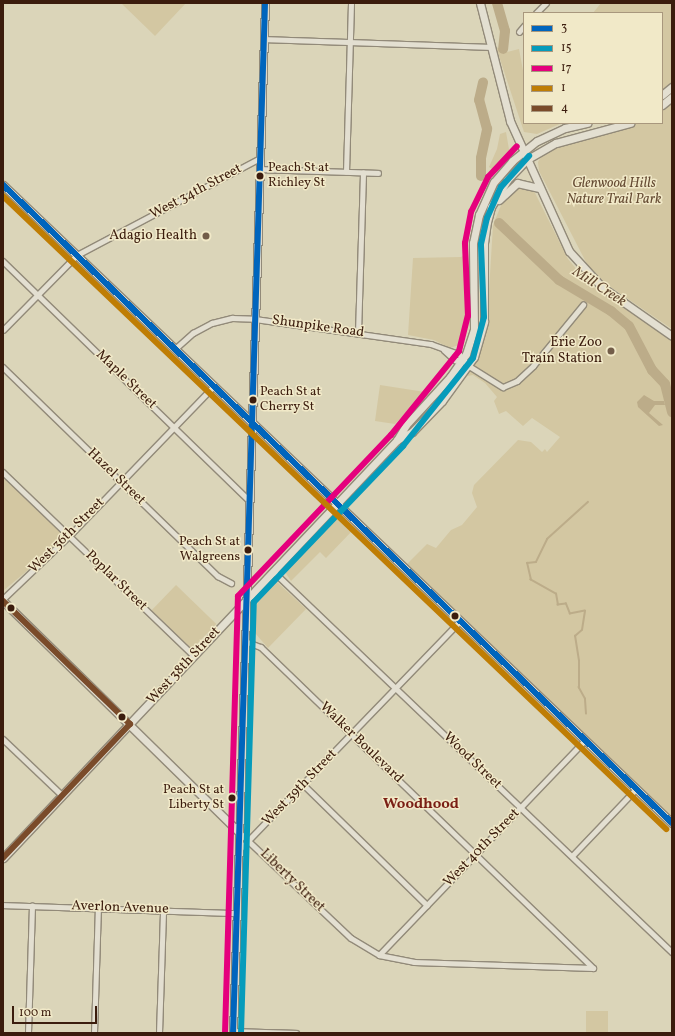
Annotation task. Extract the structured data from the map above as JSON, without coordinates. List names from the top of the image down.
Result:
{
  "streets": {
    "main road": ["West 38th Street", "Liberty Street"],
    "street": [
      "West 34th Street",
      "Shunpike Road",
      "Maple Street",
      "Hazel Street",
      "West 36th Street",
      "Poplar Street",
      "Walker Boulevard",
      "Wood Street",
      "West 39th Street",
      "West 40th Street",
      "Averlon Avenue"
    ]
  },
  "crossings": [
    ["West 34th Street", "Maple Street"],
    ["Shunpike Road", "West 38th Street"],
    ["Maple Street", "West 36th Street"],
    ["Hazel Street", "West 36th Street"],
    ["West 36th Street", "Poplar Street"],
    ["West 36th Street", "Liberty Street"],
    ["Poplar Street", "West 38th Street"],
    ["West 38th Street", "Wood Street"],
    ["West 38th Street", "Liberty Street"],
    ["Walker Boulevard", "West 39th Street"],
    ["Walker Boulevard", "West 40th Street"],
    ["Walker Boulevard", "Liberty Street"],
    ["Wood Street", "West 39th Street"],
    ["Wood Street", "West 40th Street"],
    ["West 39th Street", "Liberty Street"],
    ["West 40th Street", "Liberty Street"]
  ],
  "districts": ["Woodhood"],
  "water": ["Mill Creek"],
  "parks": ["Glenwood Hills Nature Trail Park"],
  "places": [
    "Peach St at Richley St",
    "Adagio Health",
    "Erie Zoo Train Station",
    "Peach St at Cherry St",
    "Peach St at Walgreens",
    "Peach St at Liberty St"
  ],
  "lines": [
    "transit line 3",
    "transit line 17",
    "transit line 15",
    "transit line 1",
    "transit line 4"
  ],
  "legend": [
    "3",
    "15",
    "17",
    "1",
    "4"
  ],
  "scale_bar": "100 m"
}
